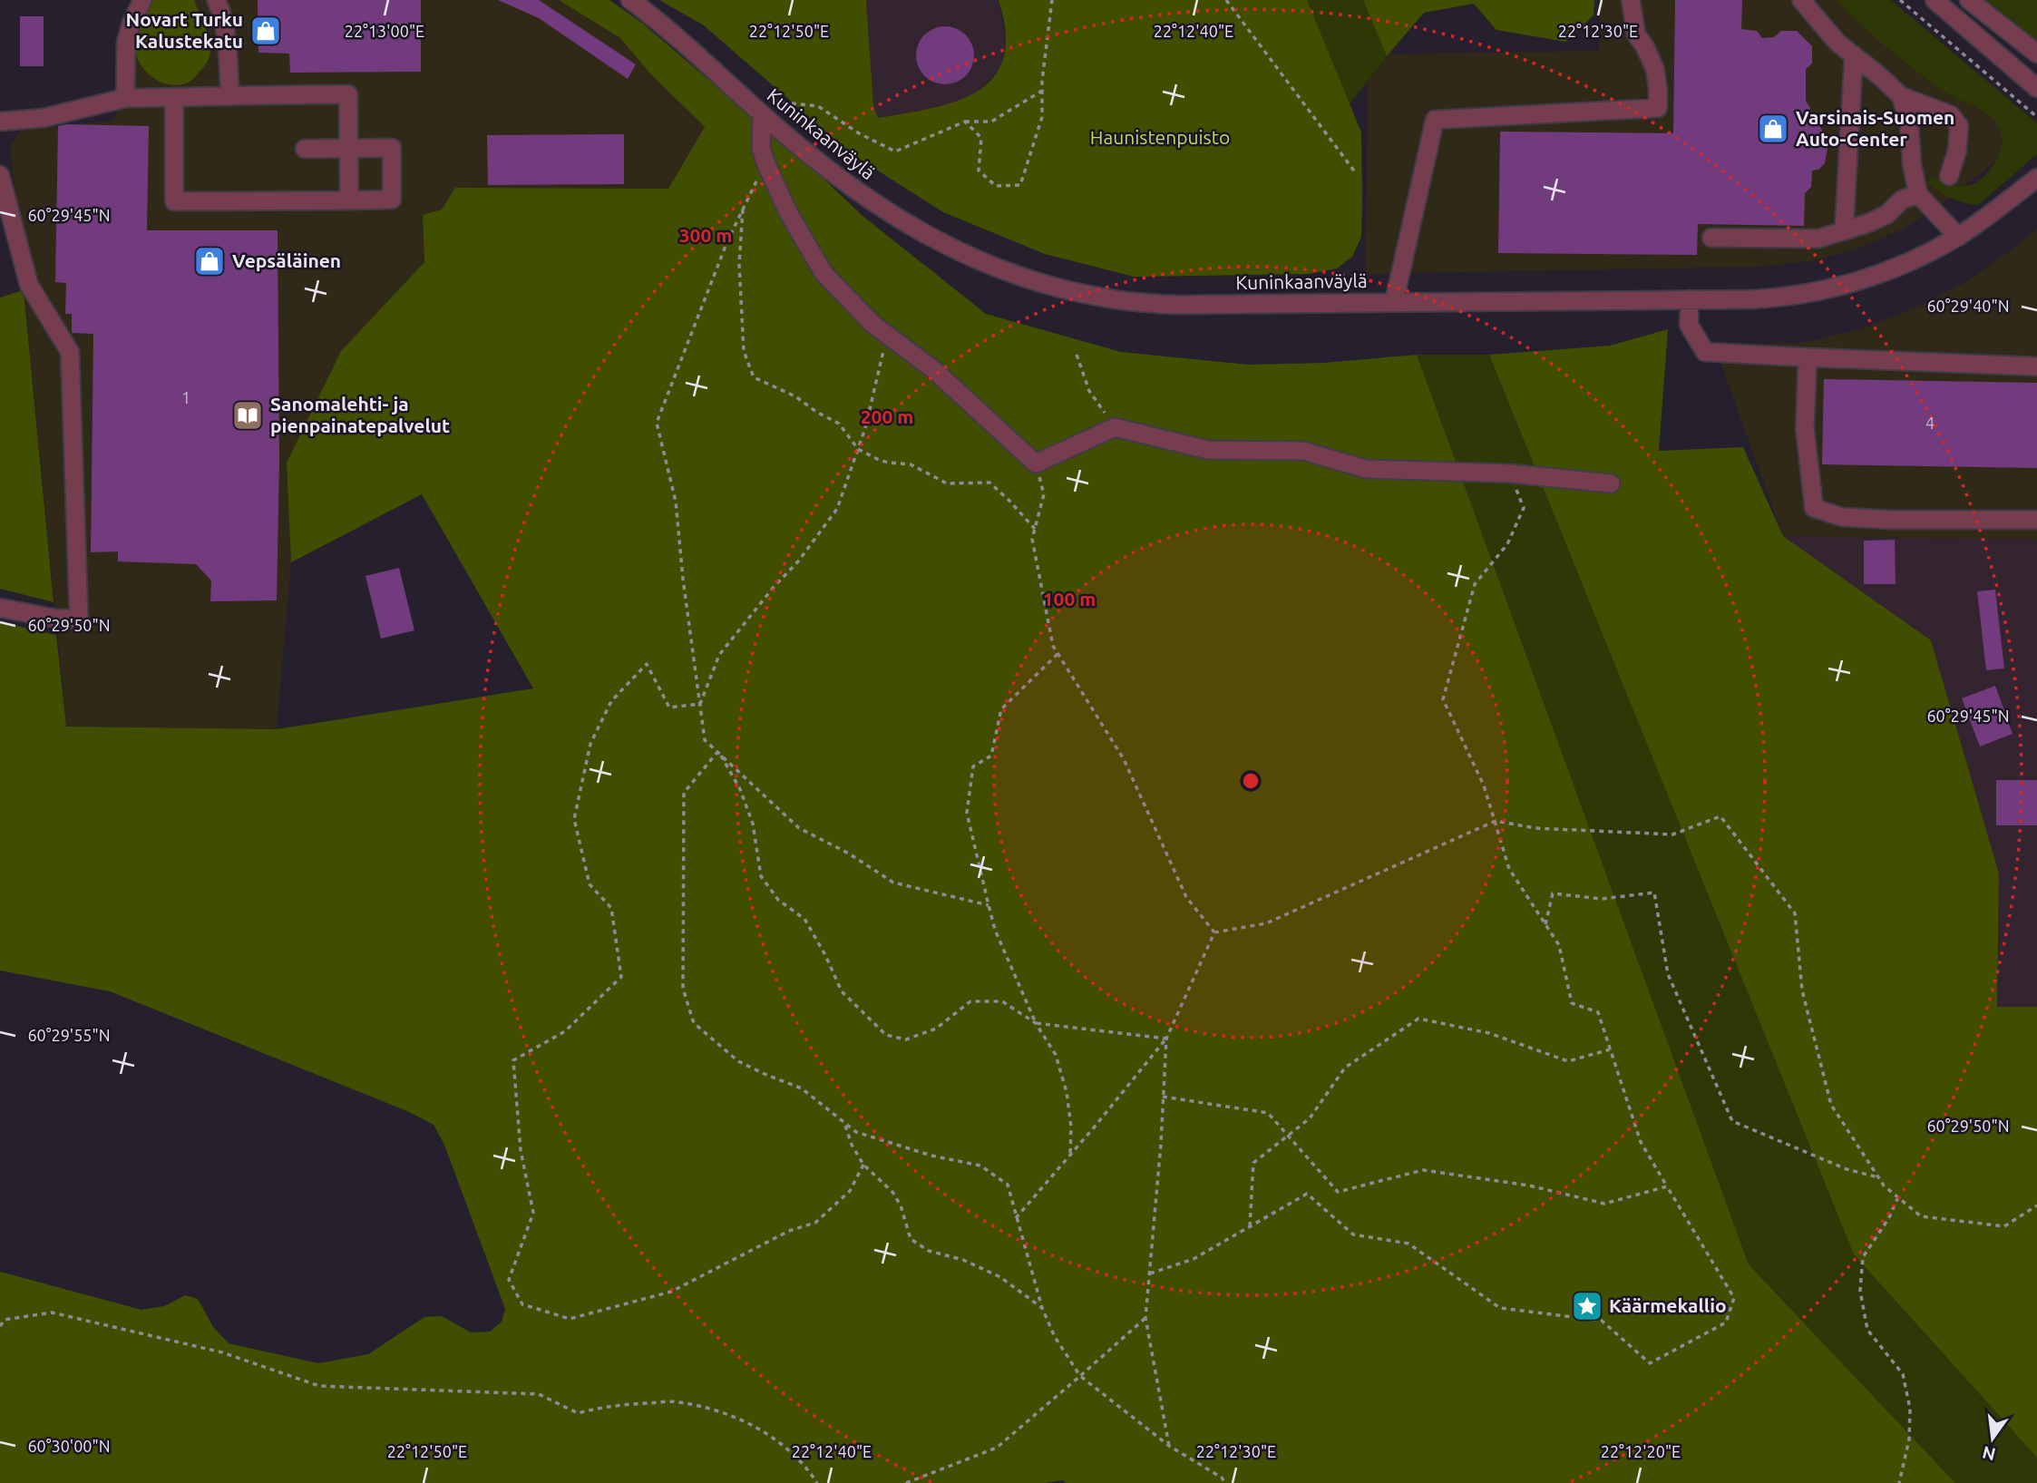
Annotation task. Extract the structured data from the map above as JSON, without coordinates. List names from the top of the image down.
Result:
{
  "streets": {
    "street": ["Kuninkaanväylä"]
  },
  "parks": ["Haunistenpuisto"],
  "places": {
    "shop": ["Novart Turku Kalustekatu", "Varsinais-Suomen Auto-Center", "Vepsäläinen"],
    "library": ["Sanomalehti- ja pienpainatepalvelut"],
    "place": ["Käärmekallio"]
  },
  "house_numbers": ["1", "4"],
  "north": "bottom",
  "coordinates": [
    "22°13'00\"E",
    "22°12'50\"E",
    "22°12'40\"E",
    "22°12'30\"E",
    "60°29'45\"N",
    "60°29'40\"N",
    "60°29'50\"N",
    "60°29'55\"N",
    "60°30'00\"N",
    "22°12'20\"E"
  ],
  "rings": ["300 m", "200 m", "100 m"]
}
